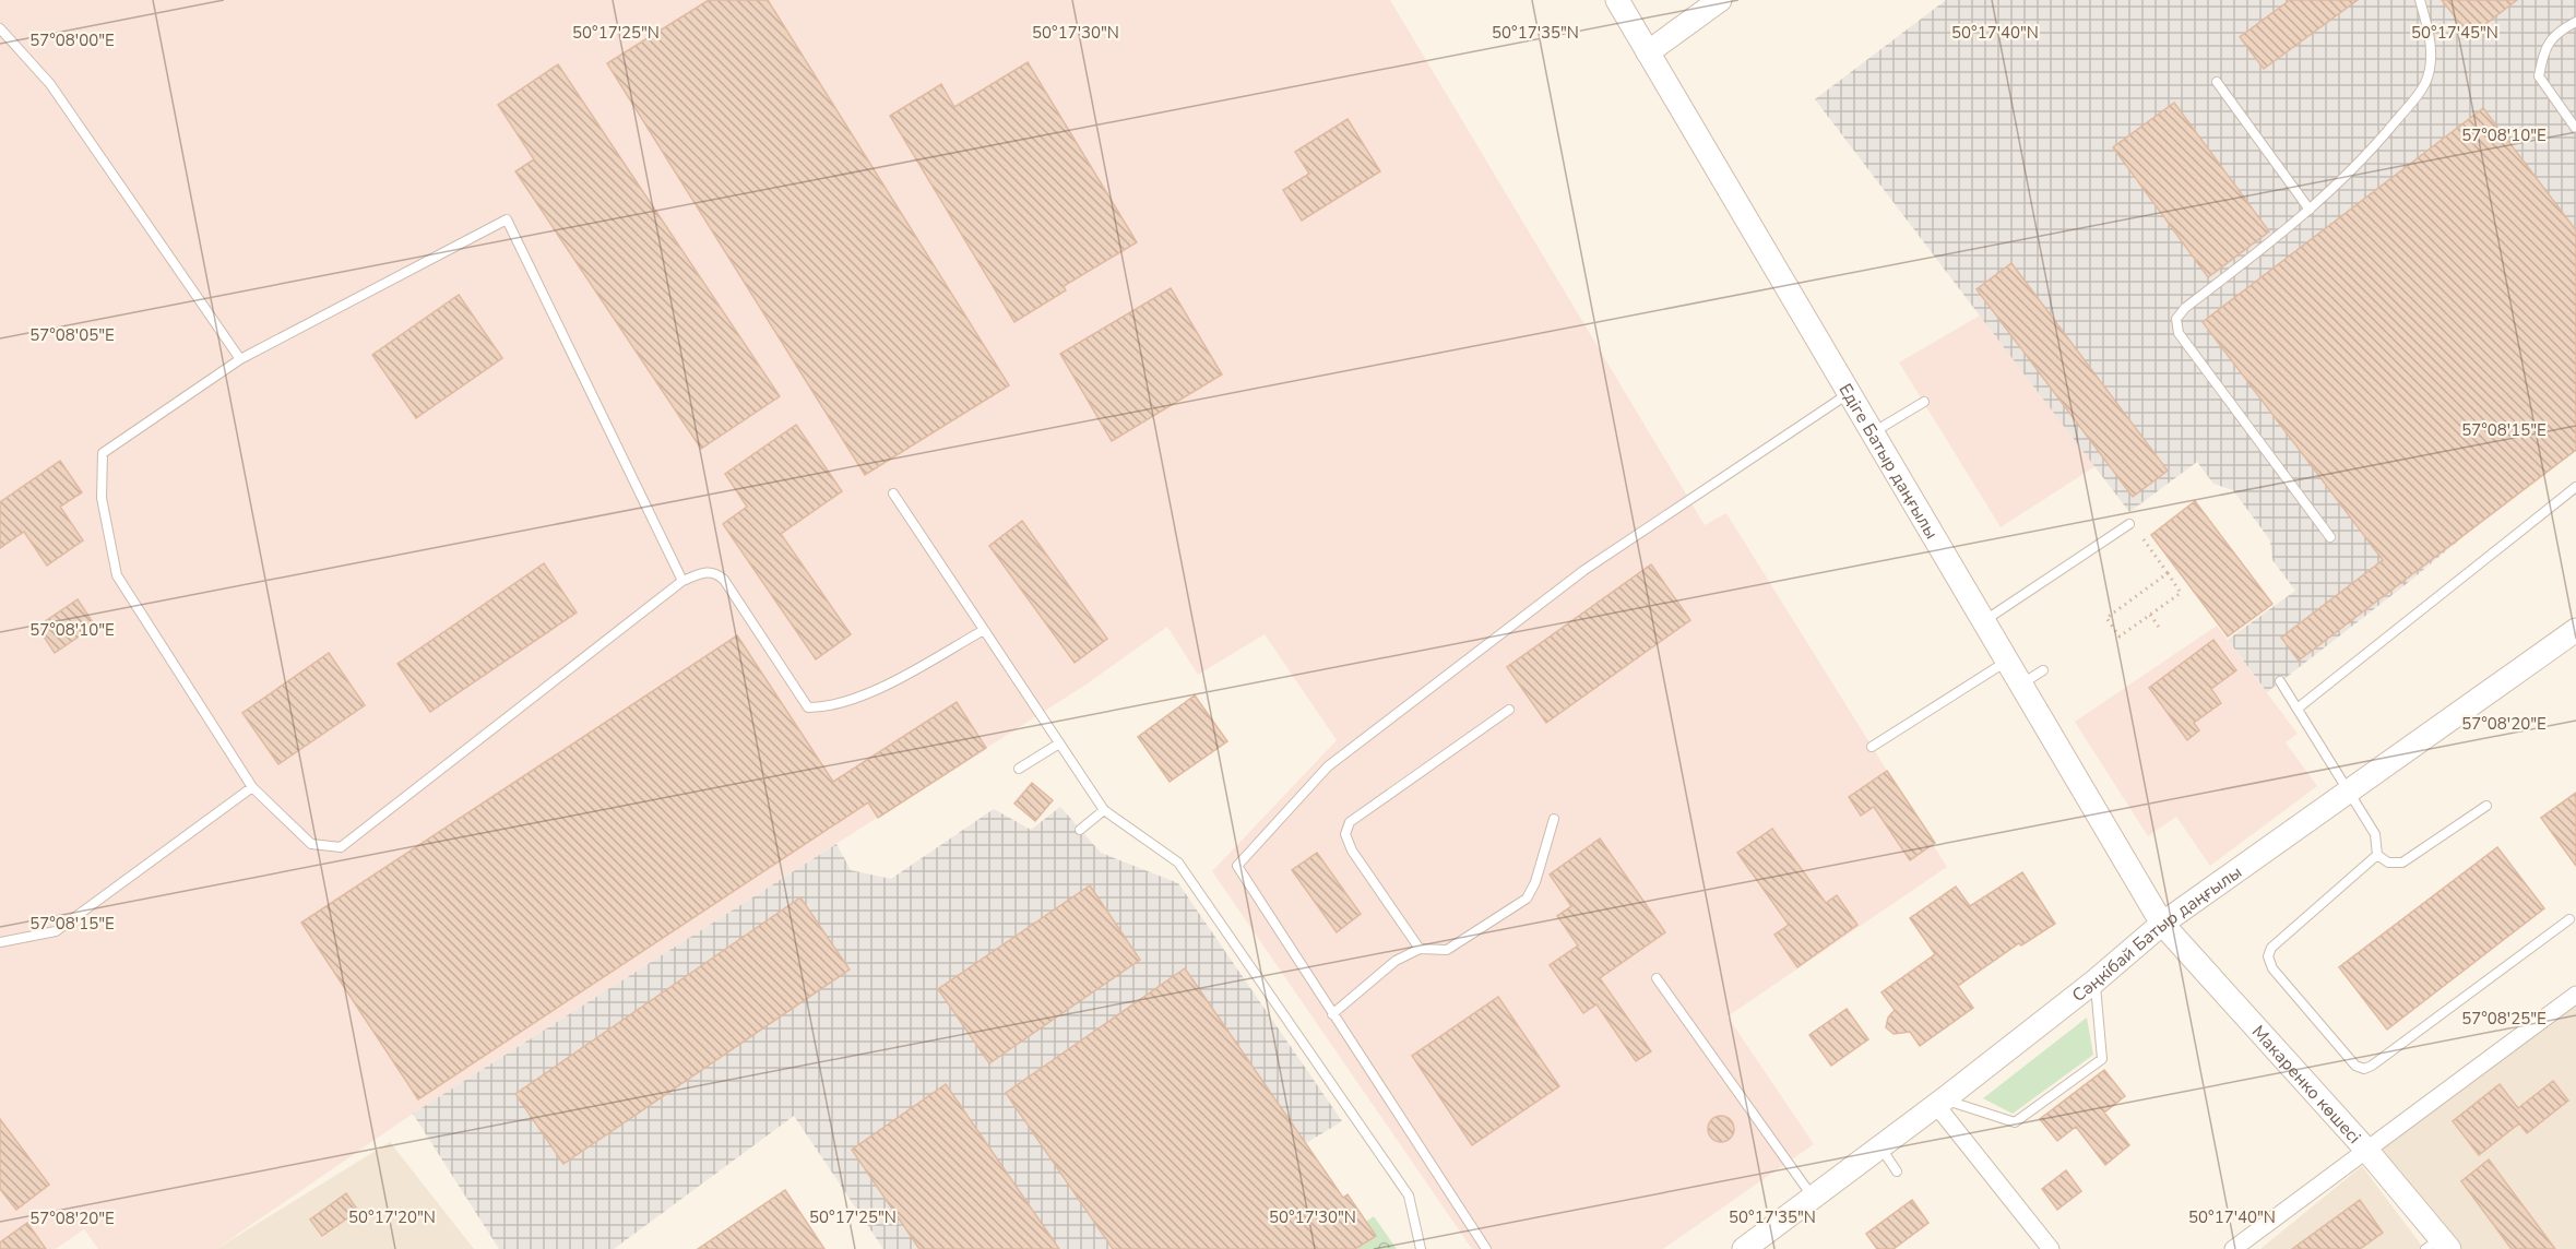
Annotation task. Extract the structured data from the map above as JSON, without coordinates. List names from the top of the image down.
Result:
{
  "streets": {
    "main road": ["Едіге Батыр даңғылы", "Сәңкібай Батыр даңғылы", "Макаренко көшесі"]
  },
  "crossings": [
    ["Едіге Батыр даңғылы", "Сәңкібай Батыр даңғылы"],
    ["Едіге Батыр даңғылы", "Макаренко көшесі"],
    ["Сәңкібай Батыр даңғылы", "Макаренко көшесі"]
  ],
  "coordinates": [
    "50°17'25\"N",
    "50°17'30\"N",
    "50°17'35\"N",
    "50°17'40\"N",
    "50°17'45\"N",
    "57°08'00\"E",
    "57°08'10\"E",
    "57°08'05\"E",
    "57°08'15\"E",
    "57°08'20\"E",
    "57°08'25\"E",
    "50°17'20\"N"
  ]
}
